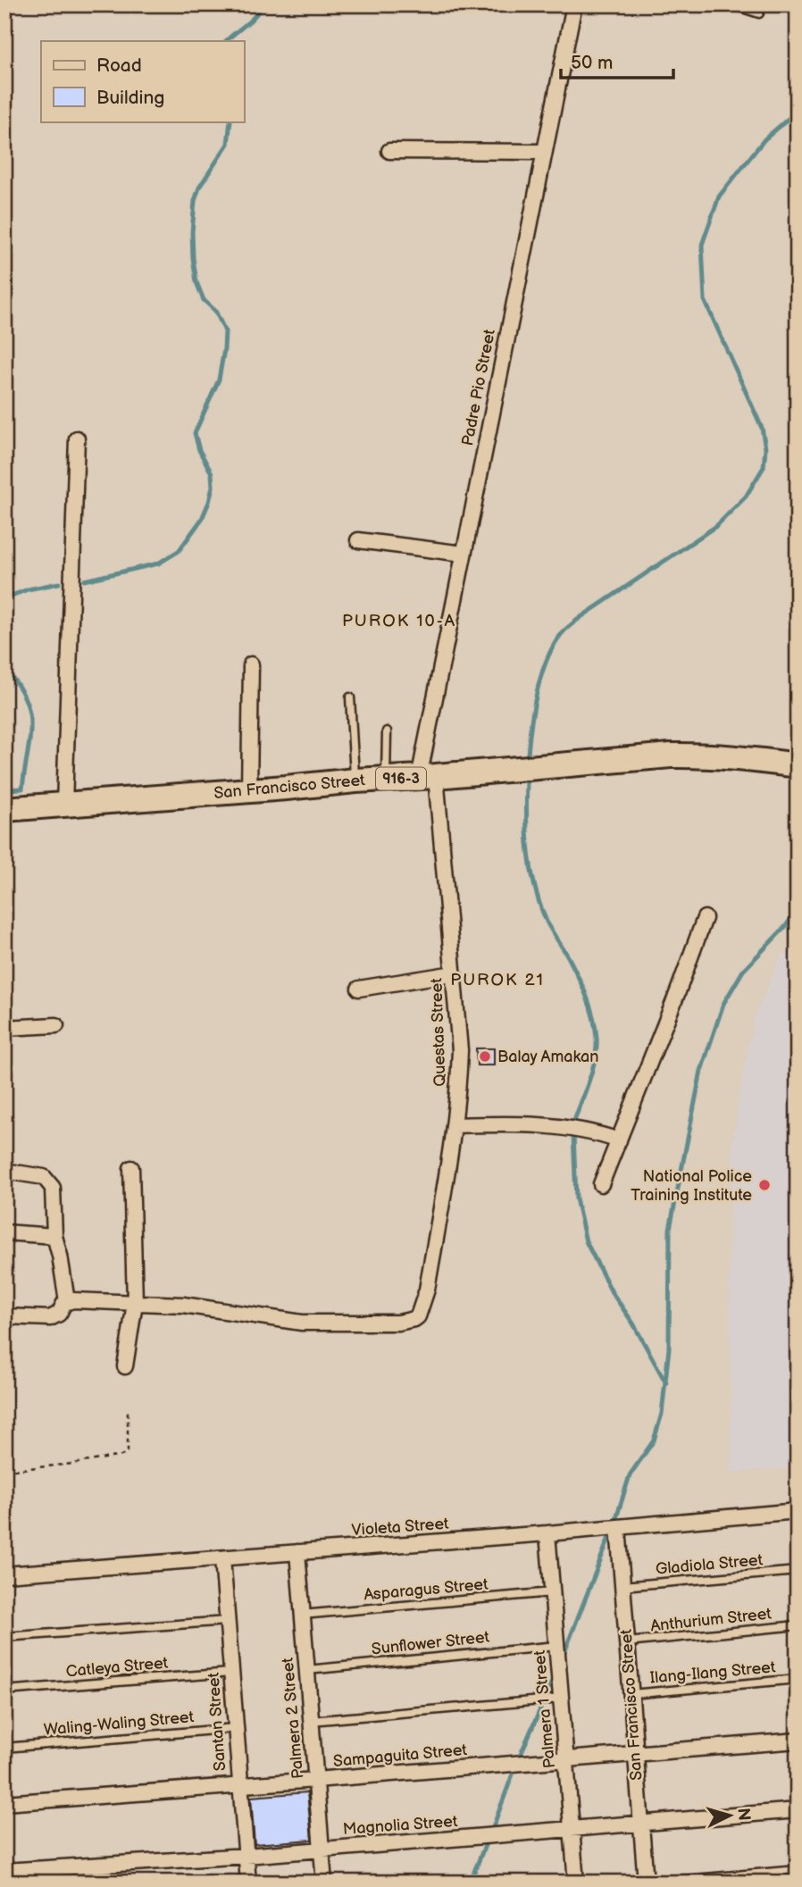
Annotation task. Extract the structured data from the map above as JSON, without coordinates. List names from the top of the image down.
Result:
{
  "streets": {
    "main road": ["916-3", "San Francisco Street"],
    "street": [
      "Padre Pio Street",
      "Questas Street",
      "Violeta Street",
      "Palmera 1 Street",
      "Palmera 2 Street",
      "Santan Street",
      "Sampaguita Street",
      "Magnolia Street"
    ],
    "lane": [
      "Gladiola Street",
      "Asparagus Street",
      "Anthurium Street",
      "Sunflower Street",
      "Catleya Street",
      "Ilang-Ilang Street",
      "Waling-Waling Street"
    ]
  },
  "crossings": [
    ["Padre Pio Street", "San Francisco Street"],
    ["Padre Pio Street", "Questas Street"],
    ["San Francisco Street", "Questas Street"],
    ["San Francisco Street", "Violeta Street"],
    ["San Francisco Street", "Gladiola Street"],
    ["San Francisco Street", "Anthurium Street"],
    ["San Francisco Street", "Ilang-Ilang Street"],
    ["San Francisco Street", "Sampaguita Street"],
    ["San Francisco Street", "Magnolia Street"],
    ["Violeta Street", "Palmera 1 Street"],
    ["Violeta Street", "Palmera 2 Street"],
    ["Violeta Street", "Santan Street"],
    ["Asparagus Street", "Palmera 1 Street"],
    ["Asparagus Street", "Palmera 2 Street"],
    ["Sunflower Street", "Palmera 1 Street"],
    ["Sunflower Street", "Palmera 2 Street"],
    ["Catleya Street", "Santan Street"],
    ["Palmera 1 Street", "Sampaguita Street"],
    ["Palmera 1 Street", "Magnolia Street"],
    ["Palmera 2 Street", "Sampaguita Street"],
    ["Palmera 2 Street", "Magnolia Street"],
    ["Santan Street", "Waling-Waling Street"],
    ["Santan Street", "Sampaguita Street"],
    ["Santan Street", "Magnolia Street"]
  ],
  "districts": ["PUROK 10-A", "PUROK 21"],
  "places": ["Balay Amakan", "National Police Training Institute"],
  "legend": ["Road", "Building"],
  "scale_bar": "50 m",
  "north": "right"
}
